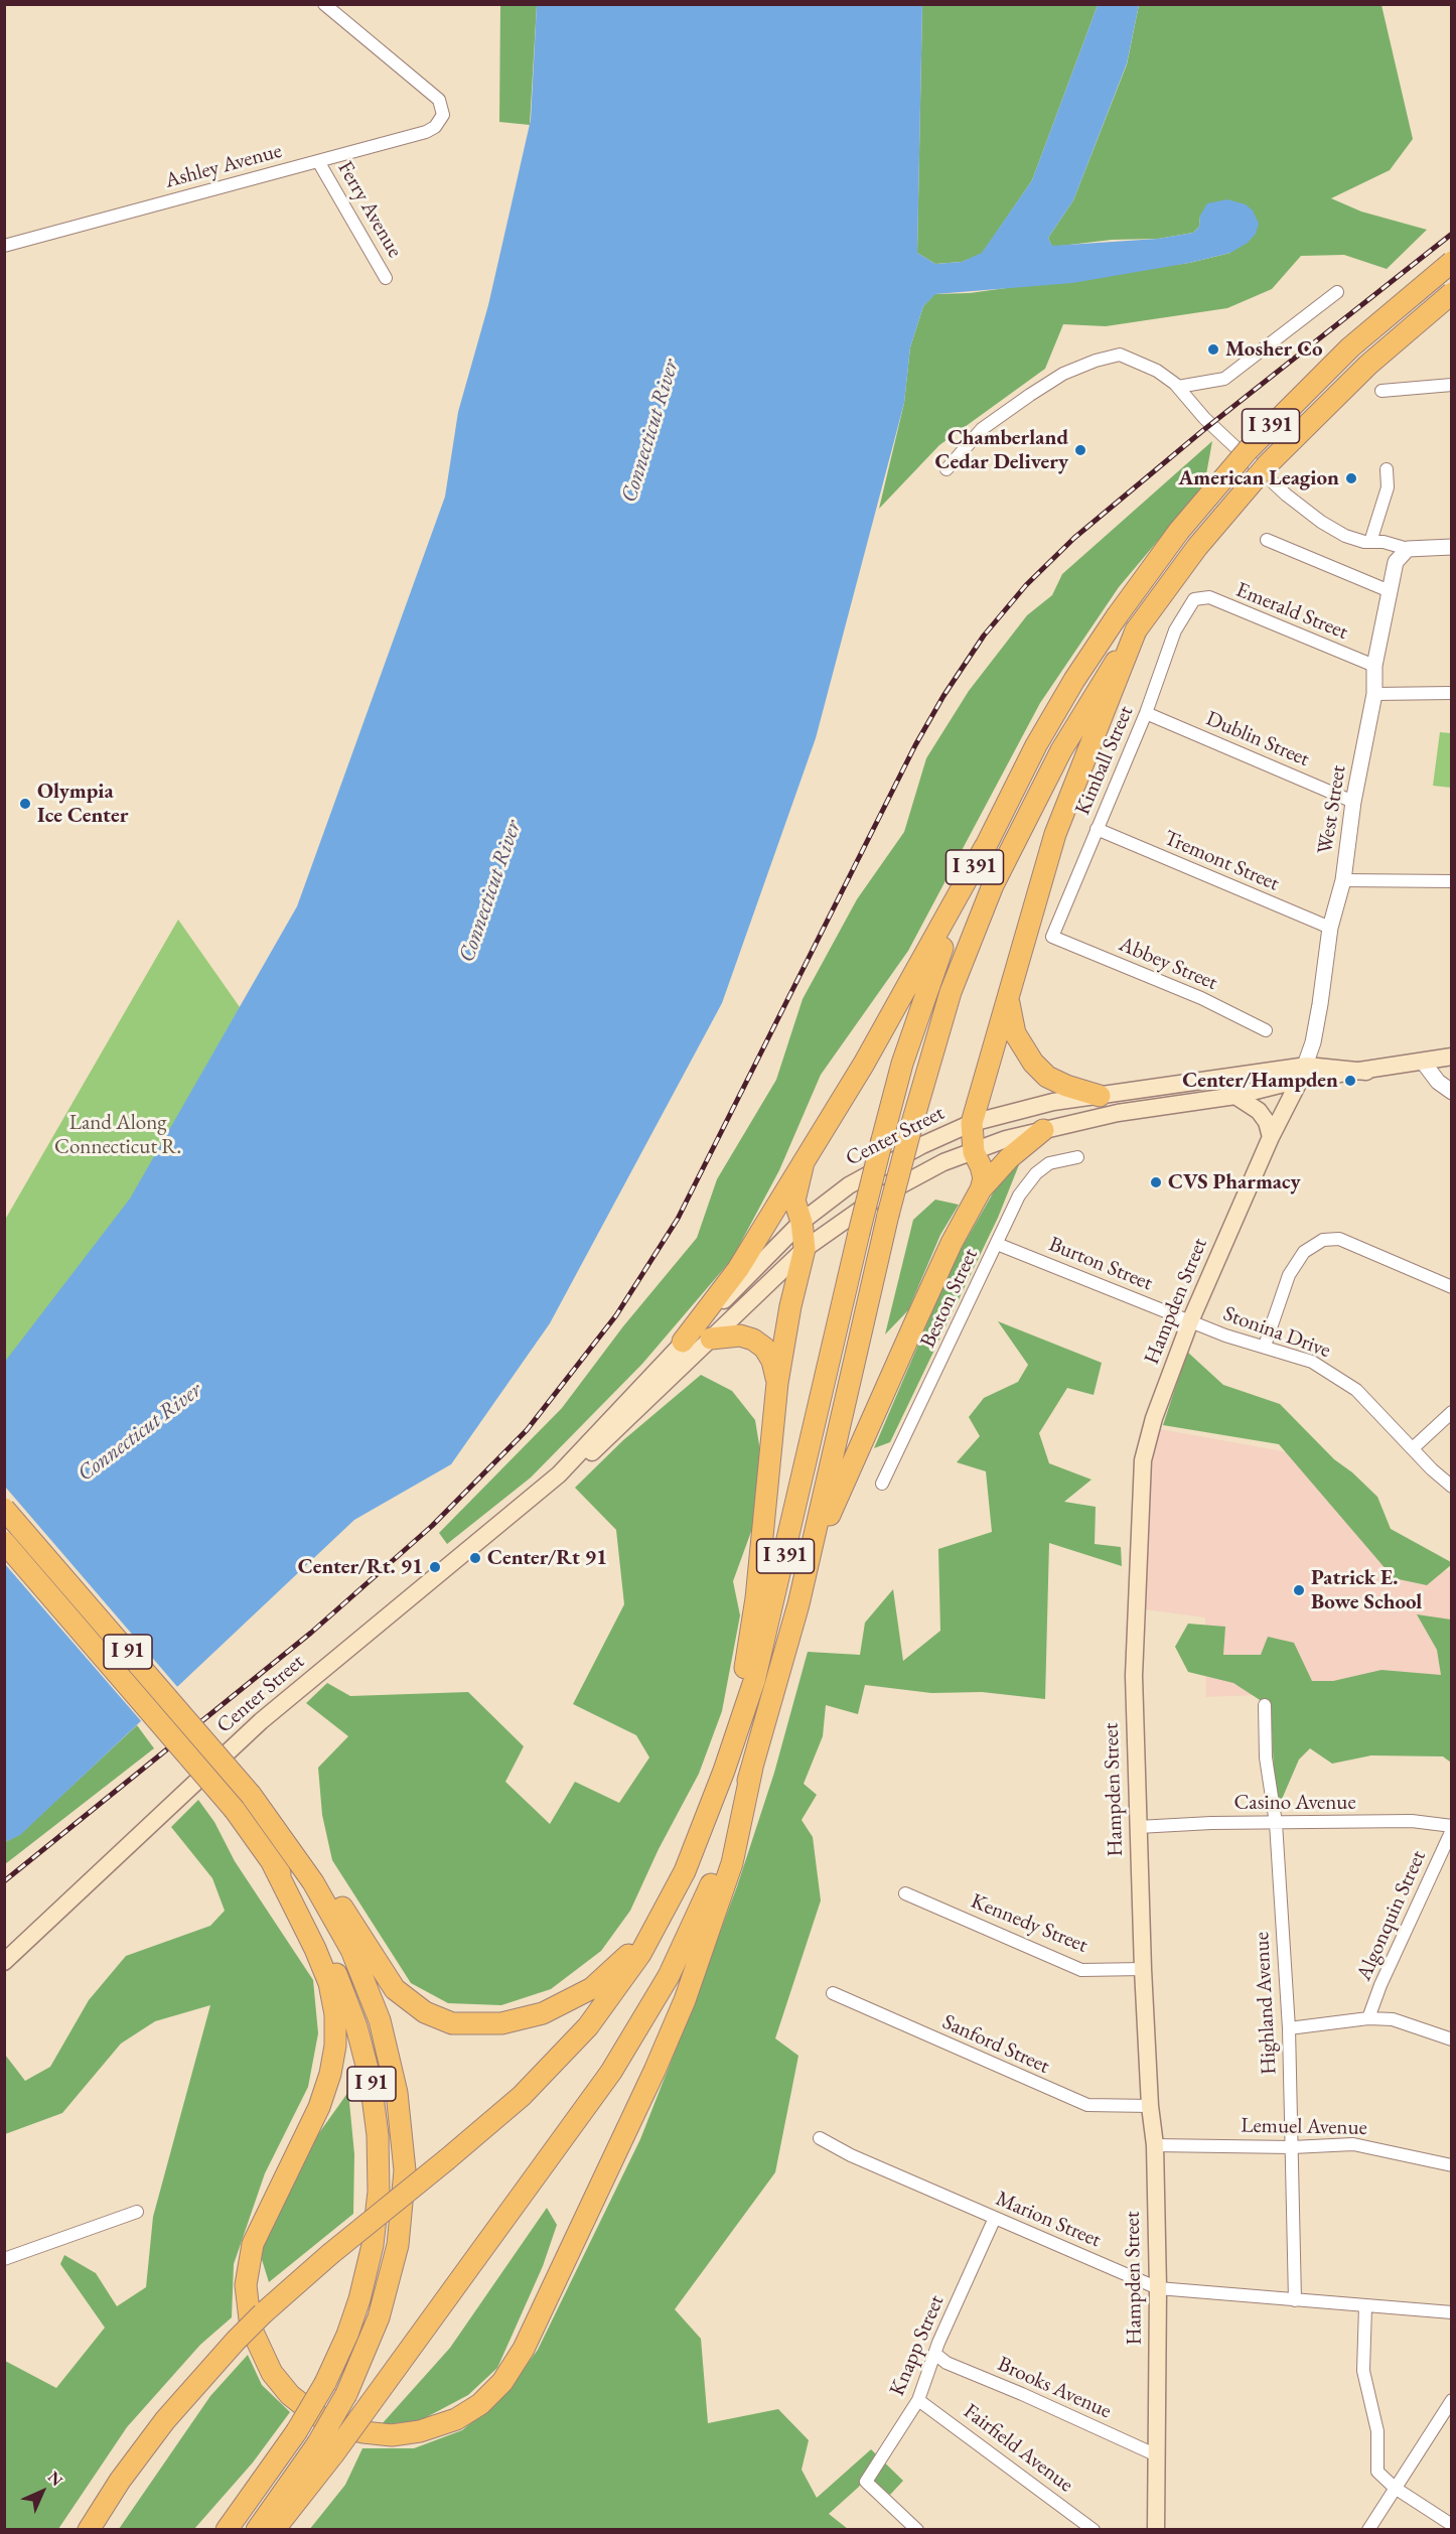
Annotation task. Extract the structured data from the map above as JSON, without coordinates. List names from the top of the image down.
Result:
{
  "streets": {
    "highway": ["I 391", "I 91"],
    "main road": ["Center Street", "Hampden Street"],
    "street": [
      "Ashley Avenue",
      "Ferry Avenue",
      "Emerald Street",
      "Dublin Street",
      "Kimball Street",
      "West Street",
      "Tremont Street",
      "Abbey Street",
      "Burton Street",
      "Beston Street",
      "Stonina Drive",
      "Casino Avenue",
      "Algonquin Street",
      "Kennedy Street",
      "Highland Avenue",
      "Sanford Street",
      "Lemuel Avenue",
      "Marion Street",
      "Knapp Street",
      "Brooks Avenue",
      "Fairfield Avenue"
    ]
  },
  "crossings": [
    ["Ashley Avenue", "Ferry Avenue"],
    ["Emerald Street", "Kimball Street"],
    ["Emerald Street", "West Street"],
    ["Dublin Street", "Kimball Street"],
    ["Dublin Street", "West Street"],
    ["Kimball Street", "Tremont Street"],
    ["Kimball Street", "Abbey Street"],
    ["West Street", "Tremont Street"],
    ["West Street", "Center Street"],
    ["West Street", "Hampden Street"],
    ["Center Street", "Hampden Street"],
    ["Burton Street", "Beston Street"],
    ["Burton Street", "Hampden Street"],
    ["Burton Street", "Stonina Drive"],
    ["Hampden Street", "Stonina Drive"],
    ["Hampden Street", "Casino Avenue"],
    ["Hampden Street", "Kennedy Street"],
    ["Hampden Street", "Sanford Street"],
    ["Hampden Street", "Lemuel Avenue"],
    ["Hampden Street", "Marion Street"],
    ["Hampden Street", "Brooks Avenue"],
    ["Casino Avenue", "Algonquin Street"],
    ["Casino Avenue", "Highland Avenue"],
    ["Highland Avenue", "Lemuel Avenue"],
    ["Highland Avenue", "Marion Street"],
    ["Marion Street", "Knapp Street"],
    ["Knapp Street", "Brooks Avenue"],
    ["Knapp Street", "Fairfield Avenue"]
  ],
  "water": ["Connecticut River"],
  "parks": ["Land Along Connecticut R."],
  "places": [
    "Mosher Co",
    "Chamberland Cedar Delivery",
    "American Leagion",
    "Olympia Ice Center",
    "Center/Hampden",
    "CVS Pharmacy",
    "Center/Rt 91",
    "Center/Rt. 91",
    "Patrick E. Bowe School"
  ],
  "north": "top right"
}
